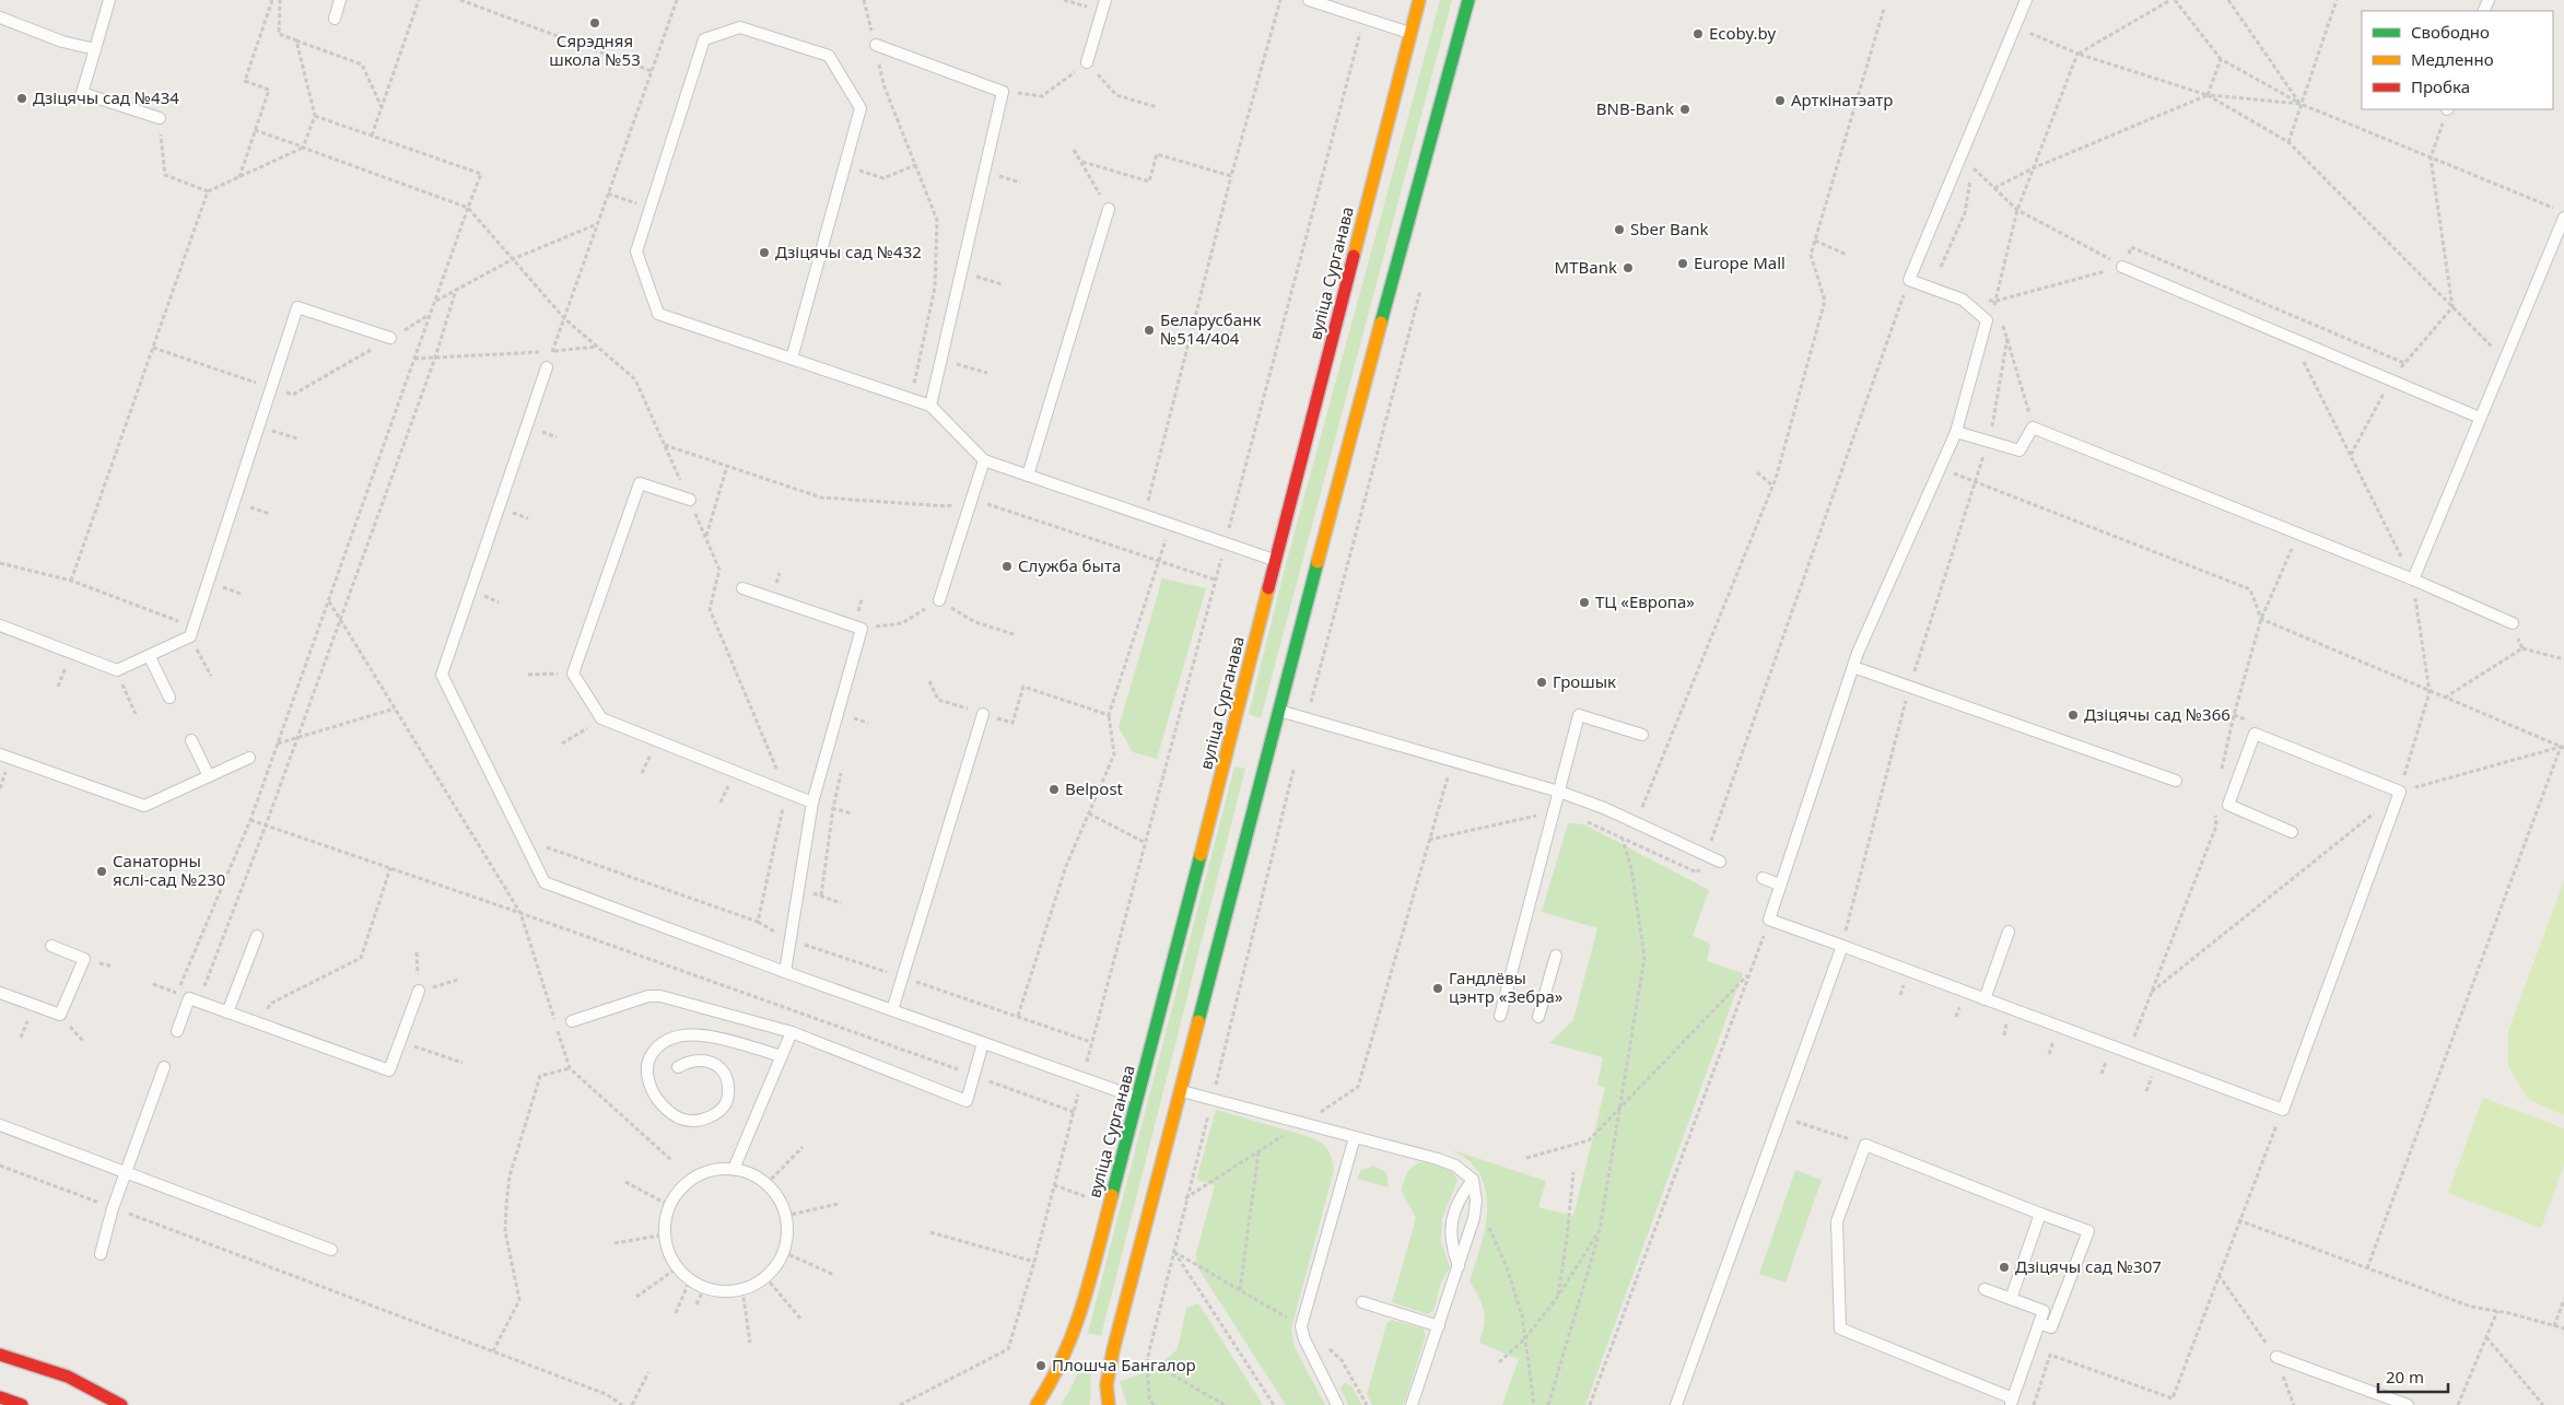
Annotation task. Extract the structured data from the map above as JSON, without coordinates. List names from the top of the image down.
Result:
{
  "streets": {
    "main road": ["вуліца Сурганава"]
  },
  "places": [
    "Сярэдняя школа №53",
    "Ecoby.by",
    "Дзіцячы сад №434",
    "Арткінатэатр",
    "BNB-Bank",
    "Sber Bank",
    "Дзіцячы сад №432",
    "Europe Mall",
    "MTBank",
    "Беларусбанк №514/404",
    "Служба быта",
    "ТЦ «Европа»",
    "Грошык",
    "Дзіцячы сад №366",
    "Belpost",
    "Санаторны яслі-сад №230",
    "Гандлёвы цэнтр «Зебра»",
    "Дзіцячы сад №307",
    "Плошча Бангалор"
  ],
  "legend": ["Свободно", "Медленно", "Пробка"],
  "scale_bar": "20 m"
}
